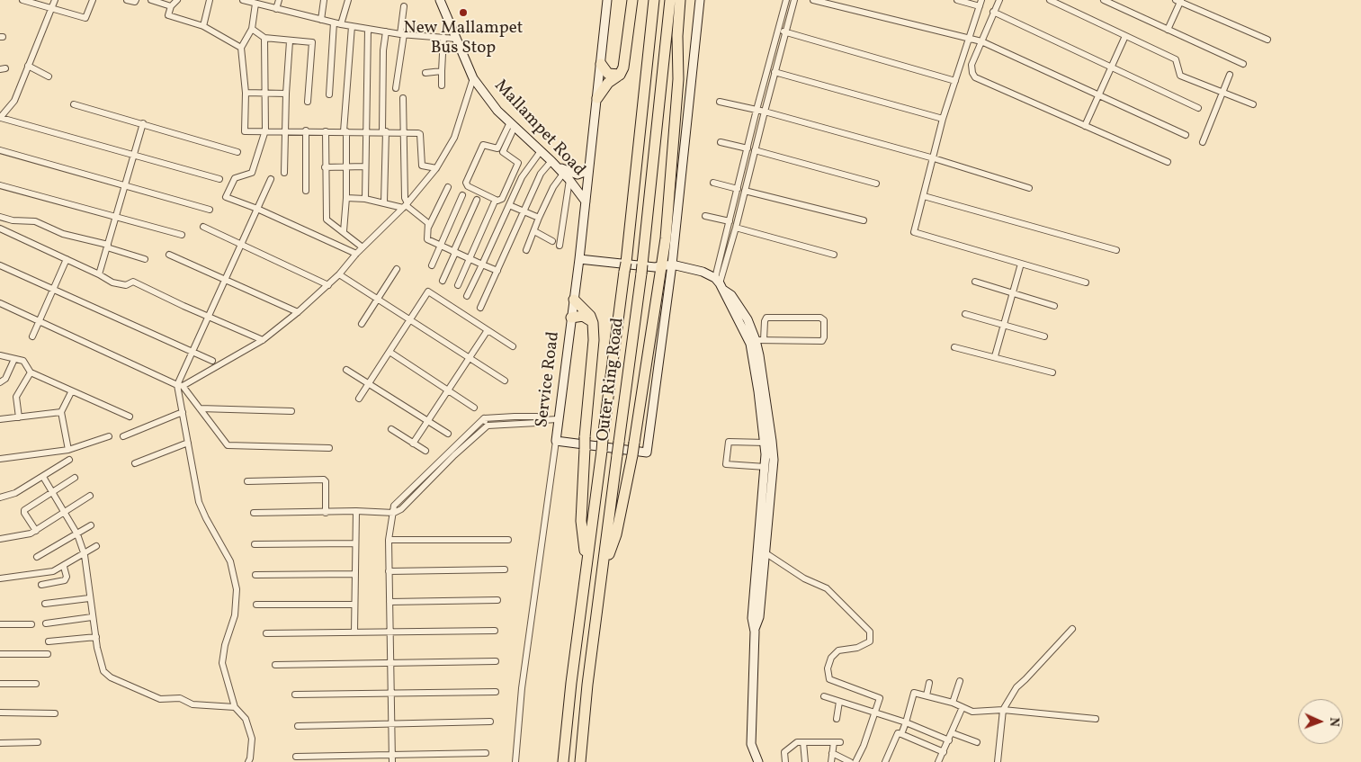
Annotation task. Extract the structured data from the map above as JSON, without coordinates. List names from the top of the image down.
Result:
{
  "streets": {
    "highway": ["Outer Ring Road"],
    "main road": ["Mallampet Road", "Service Road"]
  },
  "crossings": [
    ["Mallampet Road", "Service Road"]
  ],
  "places": ["New Mallampet Bus Stop"],
  "north": "right"
}
